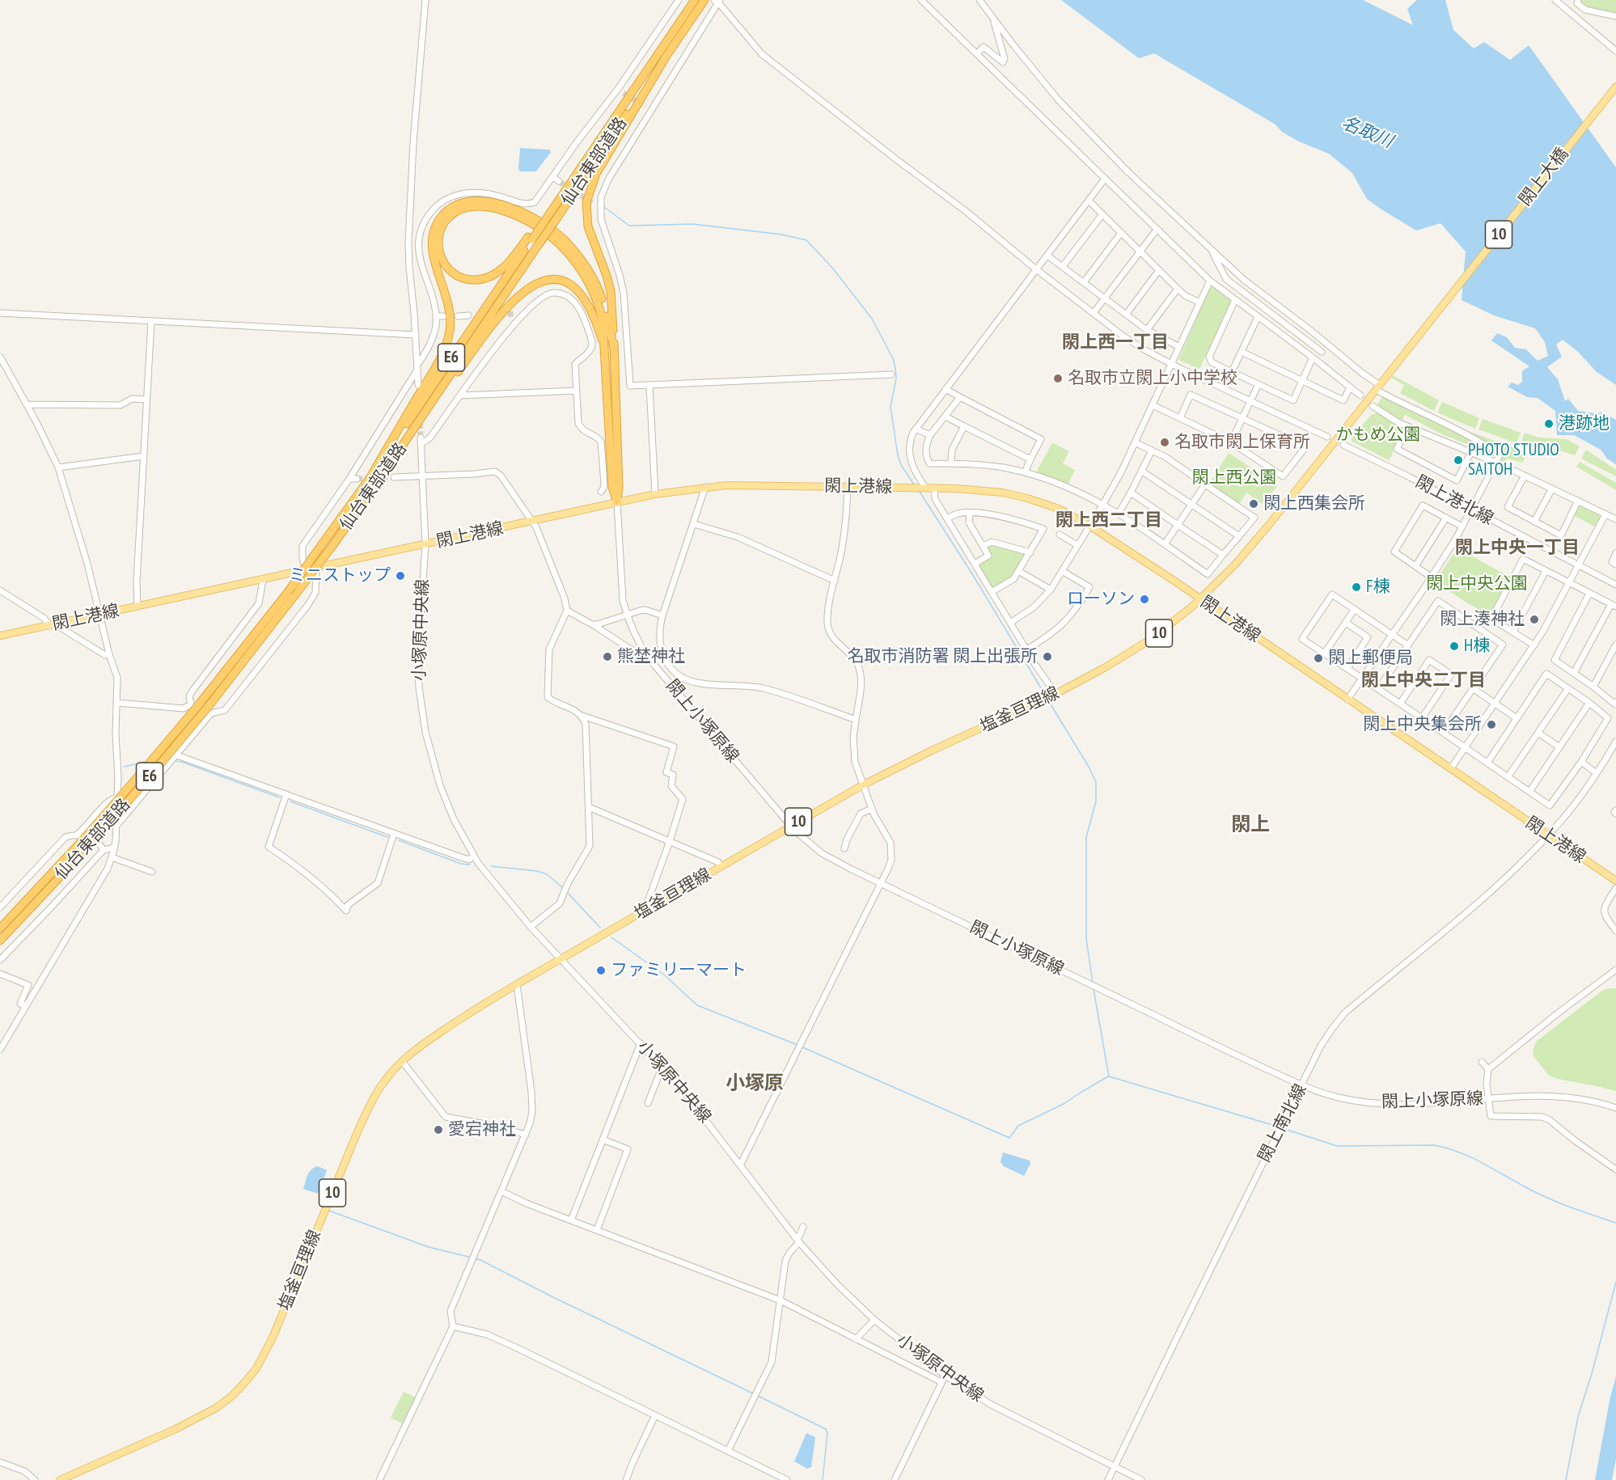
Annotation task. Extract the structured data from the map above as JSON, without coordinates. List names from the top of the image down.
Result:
{
  "streets": {
    "highway": ["仙台東部道路", "E6"],
    "main road": [
      "閖上大橋",
      "10",
      "閖上港線",
      "塩釜亘理線"
    ],
    "street": [
      "閖上港北線",
      "小塚原中央線",
      "閖上小塚原線",
      "閖上南北線"
    ]
  },
  "crossings": [
    ["閖上大橋", "塩釜亘理線"],
    ["閖上港線", "小塚原中央線"],
    ["閖上港線", "塩釜亘理線"],
    ["閖上港線", "閖上小塚原線"],
    ["閖上港線", "閖上南北線"],
    ["小塚原中央線", "塩釜亘理線"],
    ["小塚原中央線", "閖上南北線"],
    ["閖上小塚原線", "閖上南北線"]
  ],
  "districts": [
    "閖上西一丁目",
    "閖上西二丁目",
    "閖上中央一丁目",
    "閖上中央二丁目",
    "閖上",
    "小塚原"
  ],
  "water": ["名取川"],
  "parks": ["かもめ公園", "閖上西公園", "閖上中央公園"],
  "places": [
    "名取市立閖上小中学校",
    "港跡地",
    "名取市閖上保育所",
    "PHOTO STUDIO SAITOH",
    "閖上西集会所",
    "ミニストップ",
    "F棟",
    "ローソン",
    "閖上湊神社",
    "H棟",
    "熊埜神社",
    "名取市消防署 閖上出張所",
    "閖上郵便局",
    "閖上中央集会所",
    "ファミリーマート",
    "愛宕神社"
  ]
}
